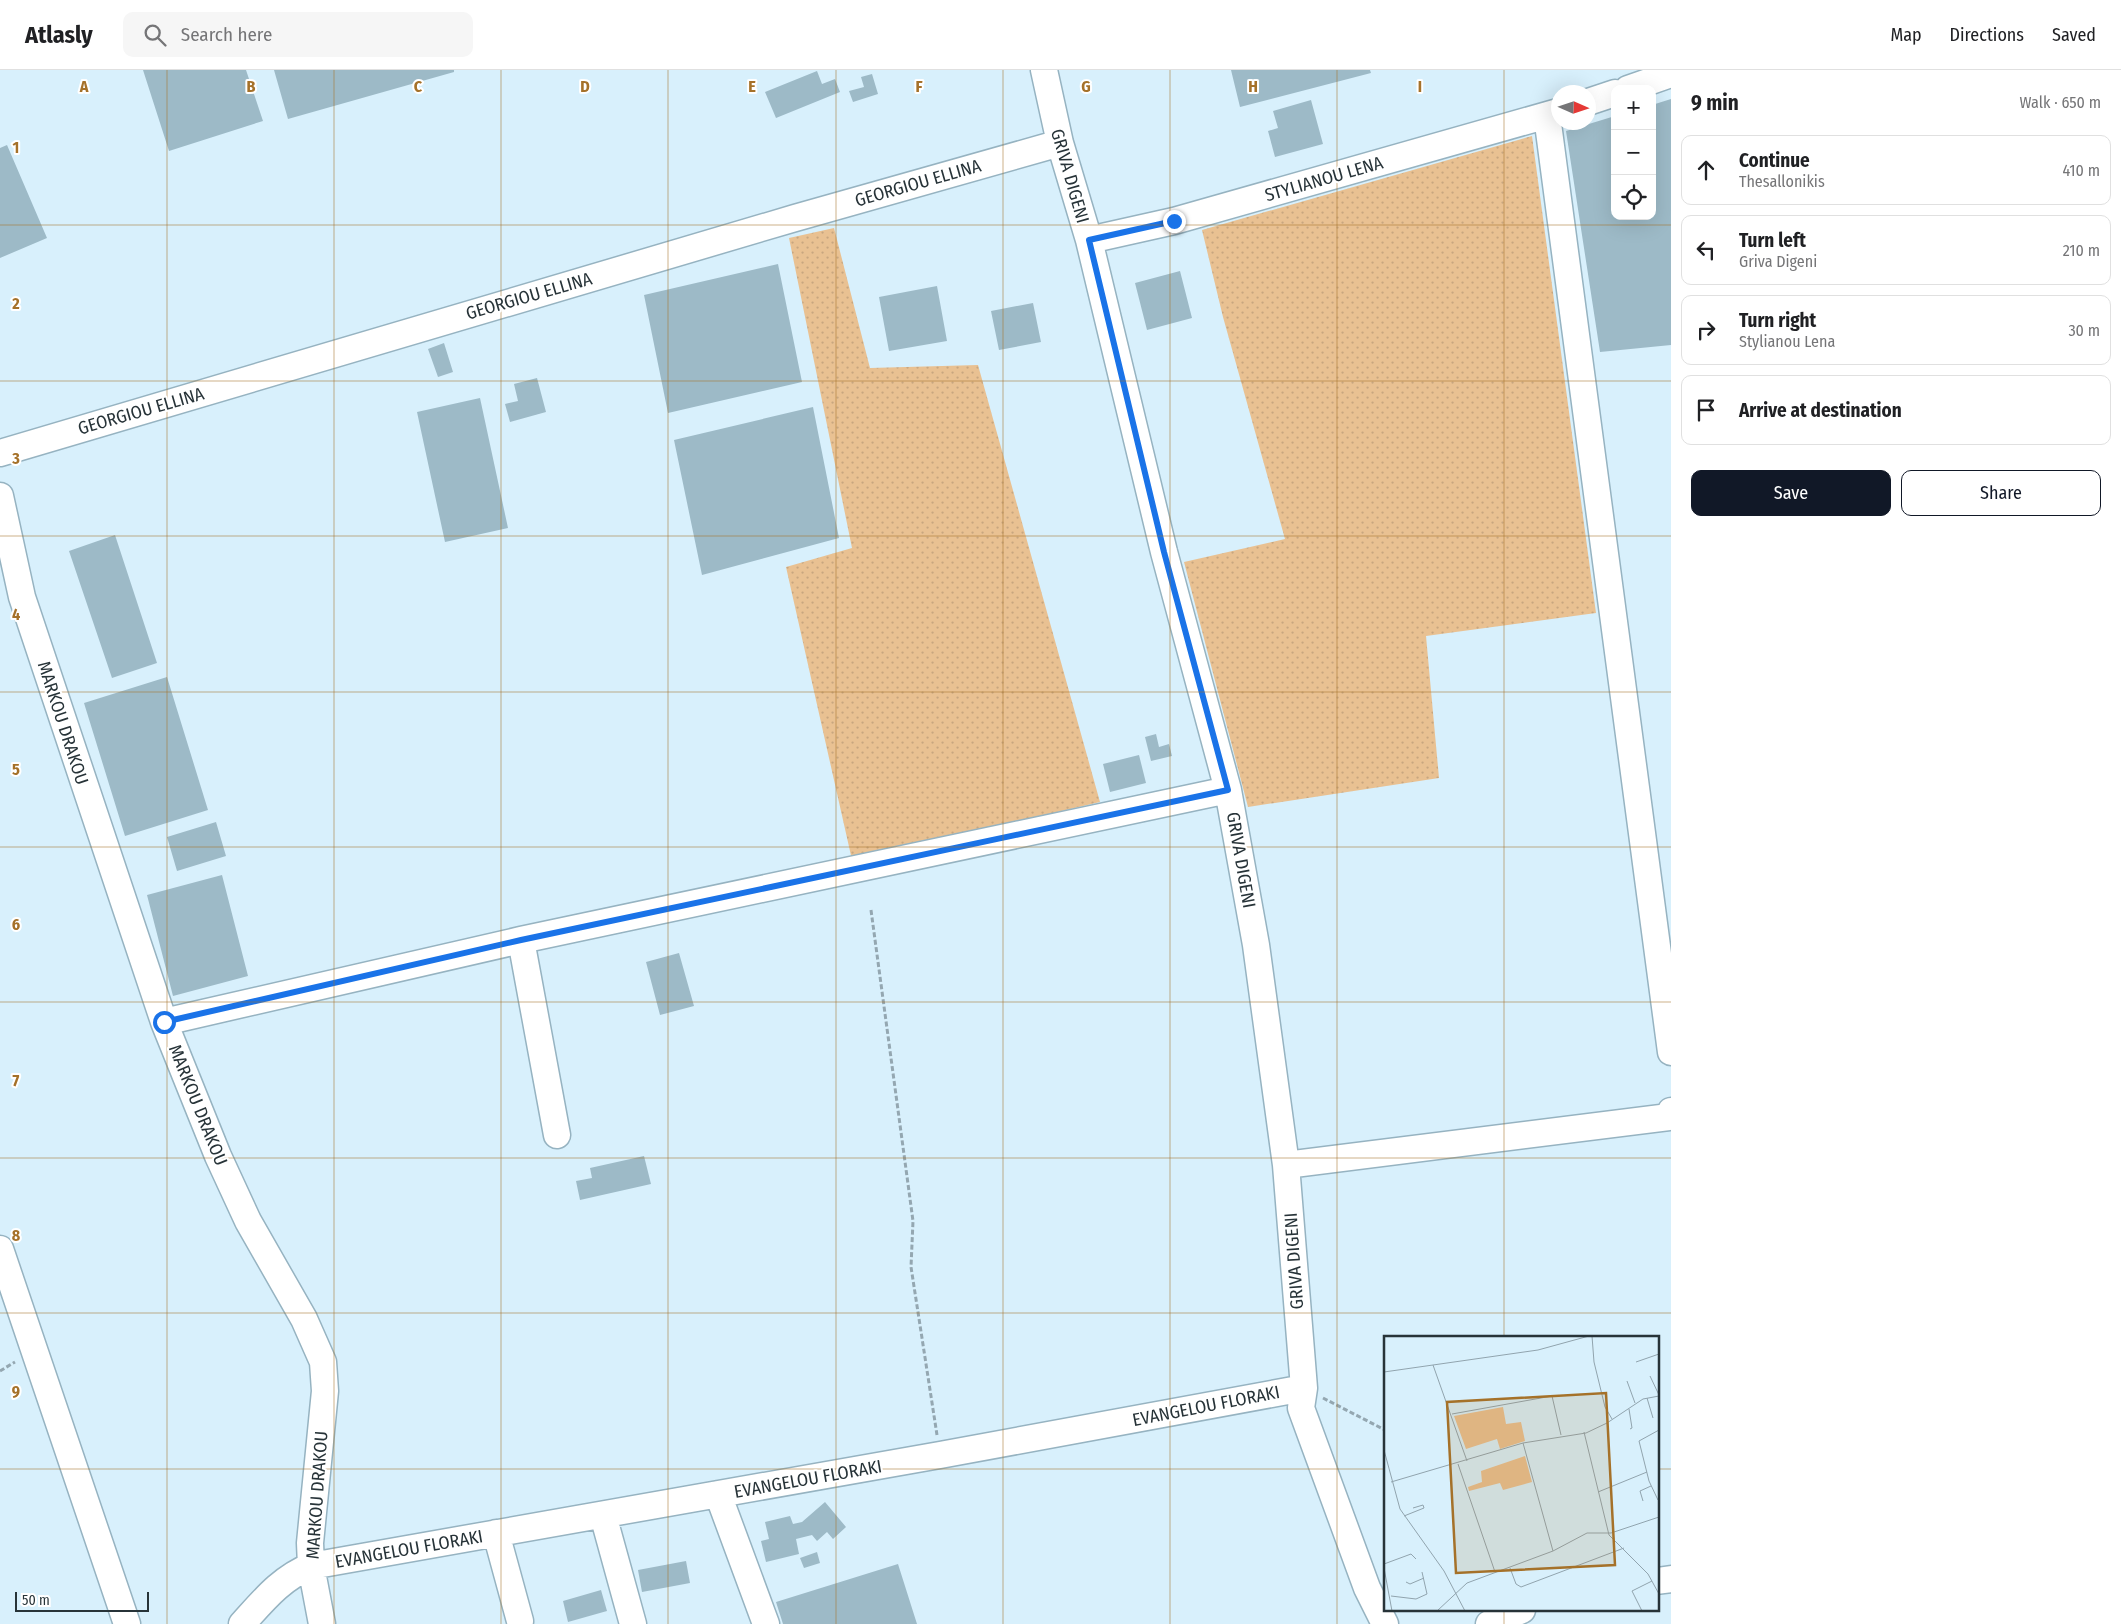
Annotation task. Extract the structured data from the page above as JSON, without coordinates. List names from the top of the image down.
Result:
{
  "streets": {
    "street": [
      "GRIVA DIGENI",
      "STYLIANOU LENA",
      "GEORGIOU ELLINA",
      "MARKOU DRAKOU",
      "EVANGELOU FLORAKI"
    ]
  },
  "crossings": [
    ["GRIVA DIGENI", "STYLIANOU LENA"],
    ["GRIVA DIGENI", "GEORGIOU ELLINA"],
    ["GRIVA DIGENI", "EVANGELOU FLORAKI"],
    ["MARKOU DRAKOU", "EVANGELOU FLORAKI"]
  ],
  "scale_bar": "50 m",
  "north": "right",
  "page": {
    "header": "Atlasly",
    "search": "Search here",
    "nav": ["Map", "Directions", "Saved"],
    "heading": ["9 min", "Walk · 650 m"],
    "map_buttons": ["+", "−"],
    "list": [
      ["Continue", "Thesallonikis", "410 m"],
      ["Turn left", "Griva Digeni", "210 m"],
      ["Turn right", "Stylianou Lena", "30 m"],
      "Arrive at destination"
    ],
    "buttons": ["Save", "Share"],
    "scale": "50 m"
  },
  "grid": {
    "columns": [
      "A",
      "B",
      "C",
      "D",
      "E",
      "F",
      "G",
      "H",
      "I"
    ],
    "rows": [
      "1",
      "2",
      "3",
      "4",
      "5",
      "6",
      "7",
      "8",
      "9"
    ]
  }
}
